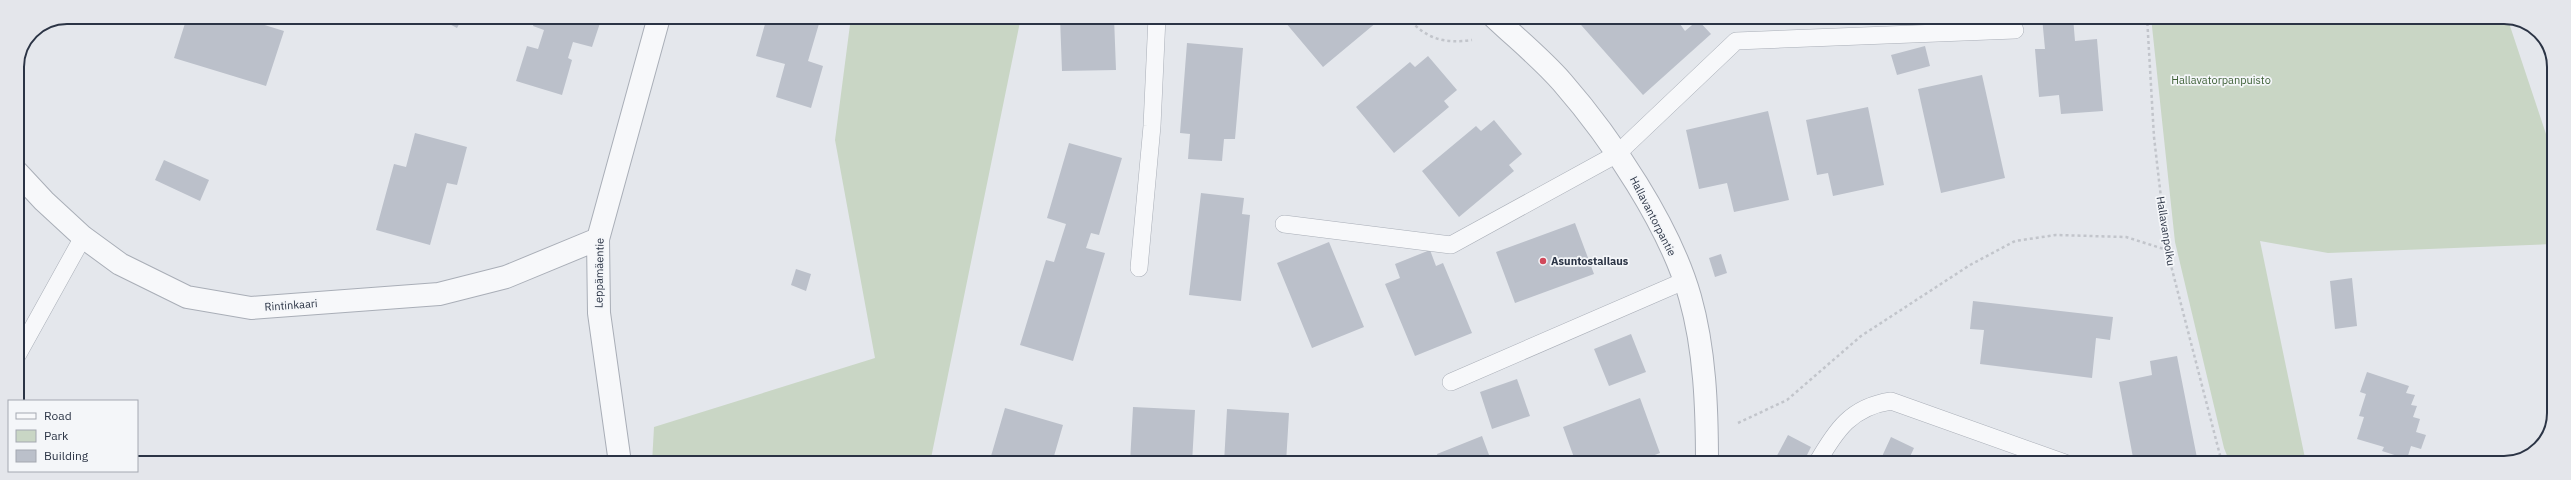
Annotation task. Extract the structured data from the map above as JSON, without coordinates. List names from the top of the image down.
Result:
{
  "streets": {
    "street": ["Hallavantorpantie", "Leppämäentie", "Rintinkaari"],
    "path": ["Hallavanpolku"]
  },
  "crossings": [
    ["Leppämäentie", "Rintinkaari"]
  ],
  "parks": ["Hallavatorpanpuisto"],
  "places": ["Asuntostailaus"],
  "legend": ["Road", "Park", "Building"]
}
